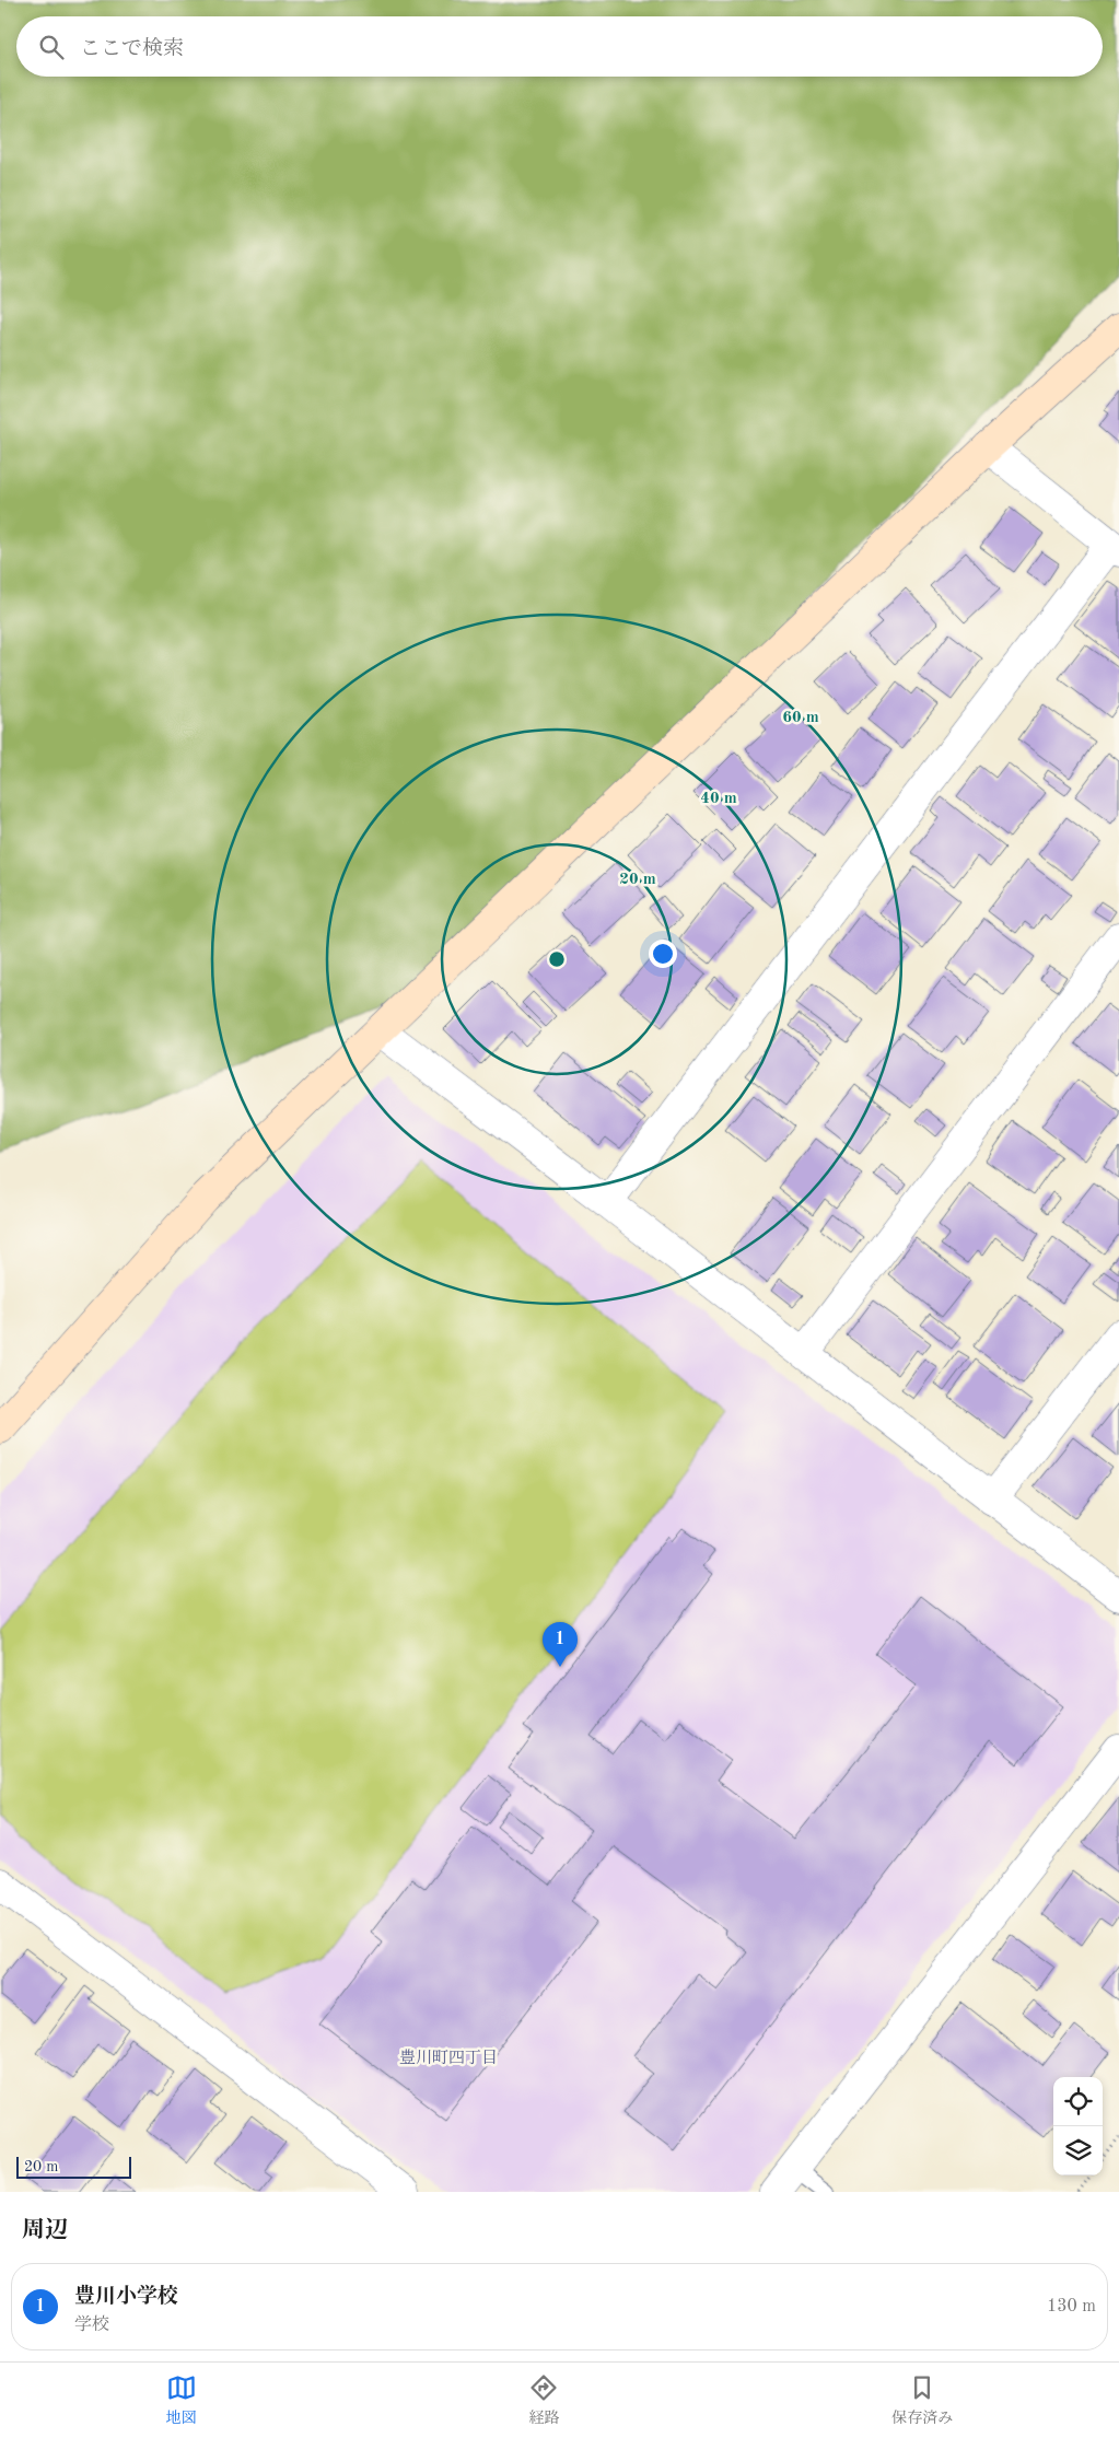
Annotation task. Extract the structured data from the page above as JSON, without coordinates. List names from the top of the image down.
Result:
{
  "districts": ["豊川町四丁目"],
  "scale_bar": "20 m",
  "page": {
    "search": "ここで検索",
    "pins": "1",
    "scale": "20 m",
    "heading": "周辺",
    "list": [
      {
        "mark": "1",
        "name": "豊川小学校",
        "note": "学校",
        "value": "130 m"
      }
    ],
    "nav": ["地図", "経路", "保存済み"]
  },
  "rings": ["60 m", "40 m", "20 m"]
}
